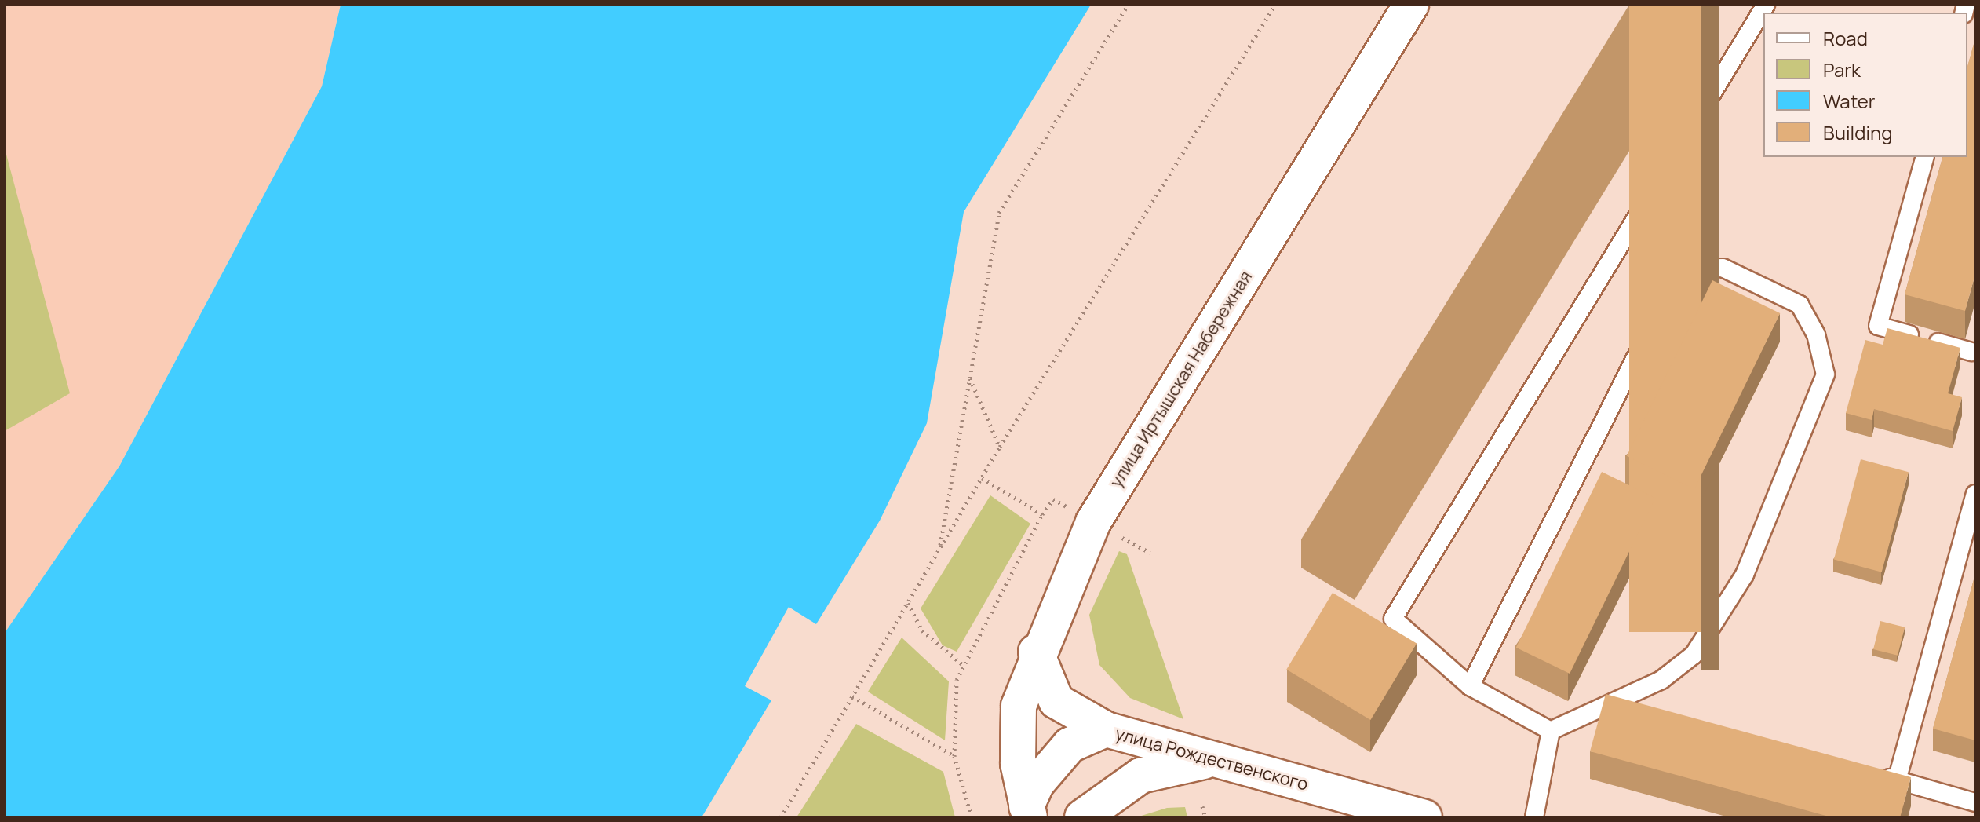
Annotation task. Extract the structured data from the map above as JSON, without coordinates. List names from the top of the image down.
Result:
{
  "streets": {
    "main road": ["улица Иртышская Набережная", "улица Рождественского"]
  },
  "crossings": [
    ["улица Иртышская Набережная", "улица Рождественского"]
  ],
  "legend": [
    "Road",
    "Park",
    "Water",
    "Building"
  ]
}
